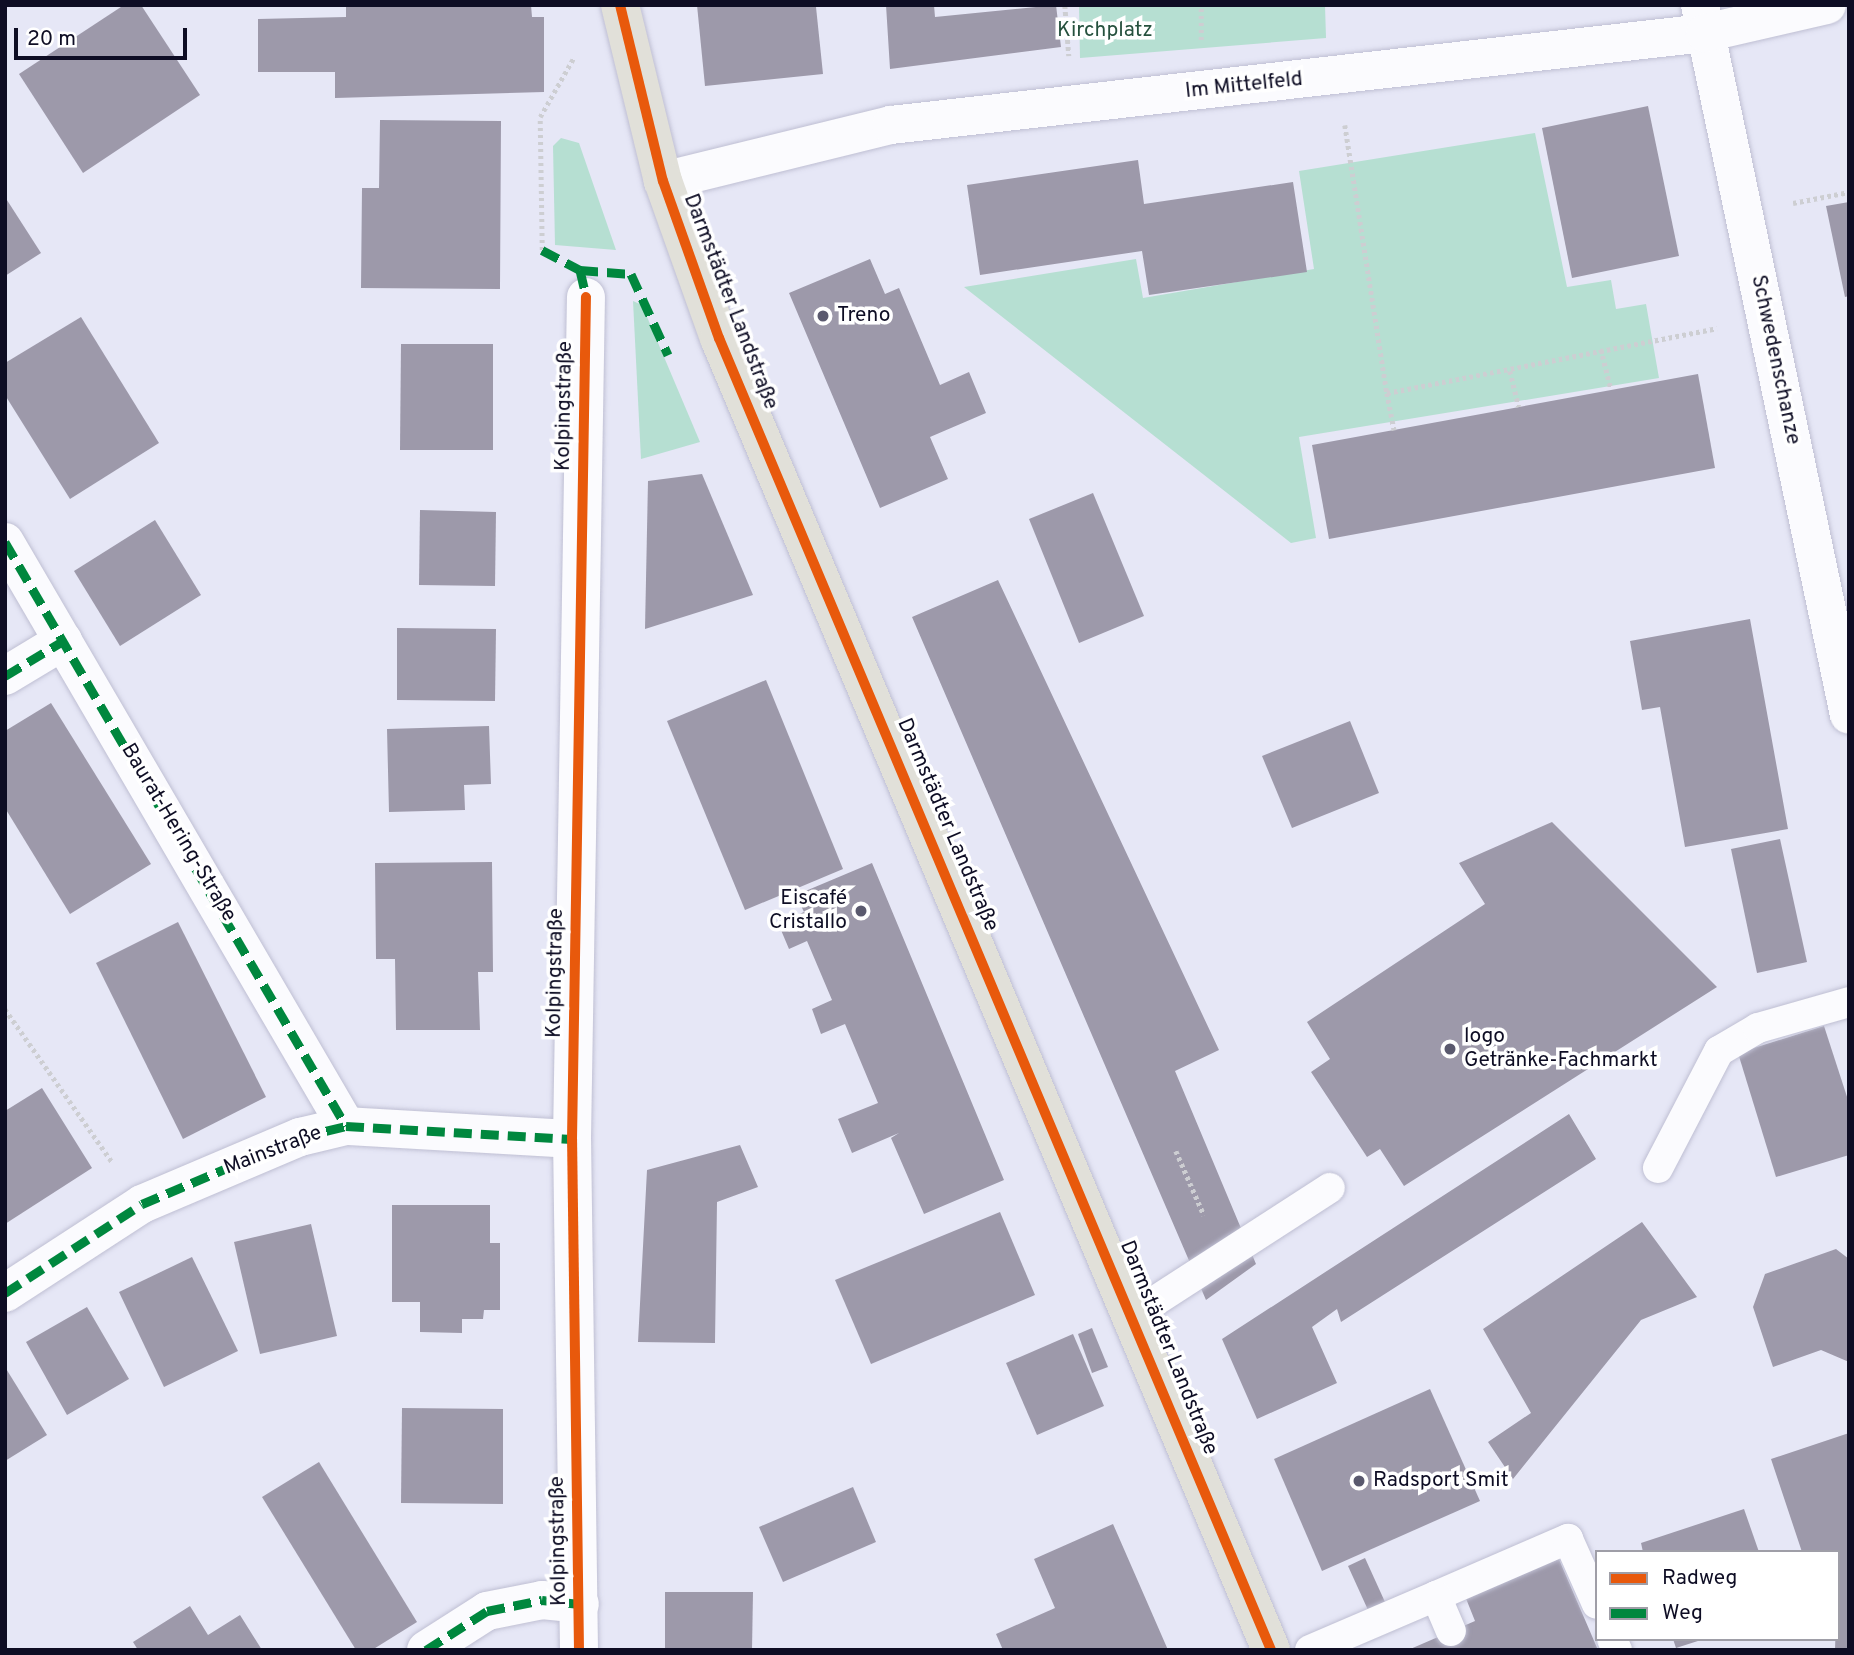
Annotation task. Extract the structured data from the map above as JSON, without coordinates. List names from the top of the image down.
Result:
{
  "streets": {
    "main road": ["Darmstädter Landstraße"],
    "street": [
      "Im Mittelfeld",
      "Schwedenschanze",
      "Kolpingstraße",
      "Baurat-Hering-Straße",
      "Mainstraße"
    ]
  },
  "crossings": [
    ["Im Mittelfeld", "Darmstädter Landstraße"],
    ["Im Mittelfeld", "Schwedenschanze"],
    ["Kolpingstraße", "Mainstraße"],
    ["Baurat-Hering-Straße", "Mainstraße"]
  ],
  "parks": ["Kirchplatz"],
  "places": [
    "Treno",
    "Eiscafé Cristallo",
    "logo Getränke-Fachmarkt",
    "Radsport Smit"
  ],
  "legend": ["Radweg", "Weg"],
  "scale_bar": "20 m"
}
